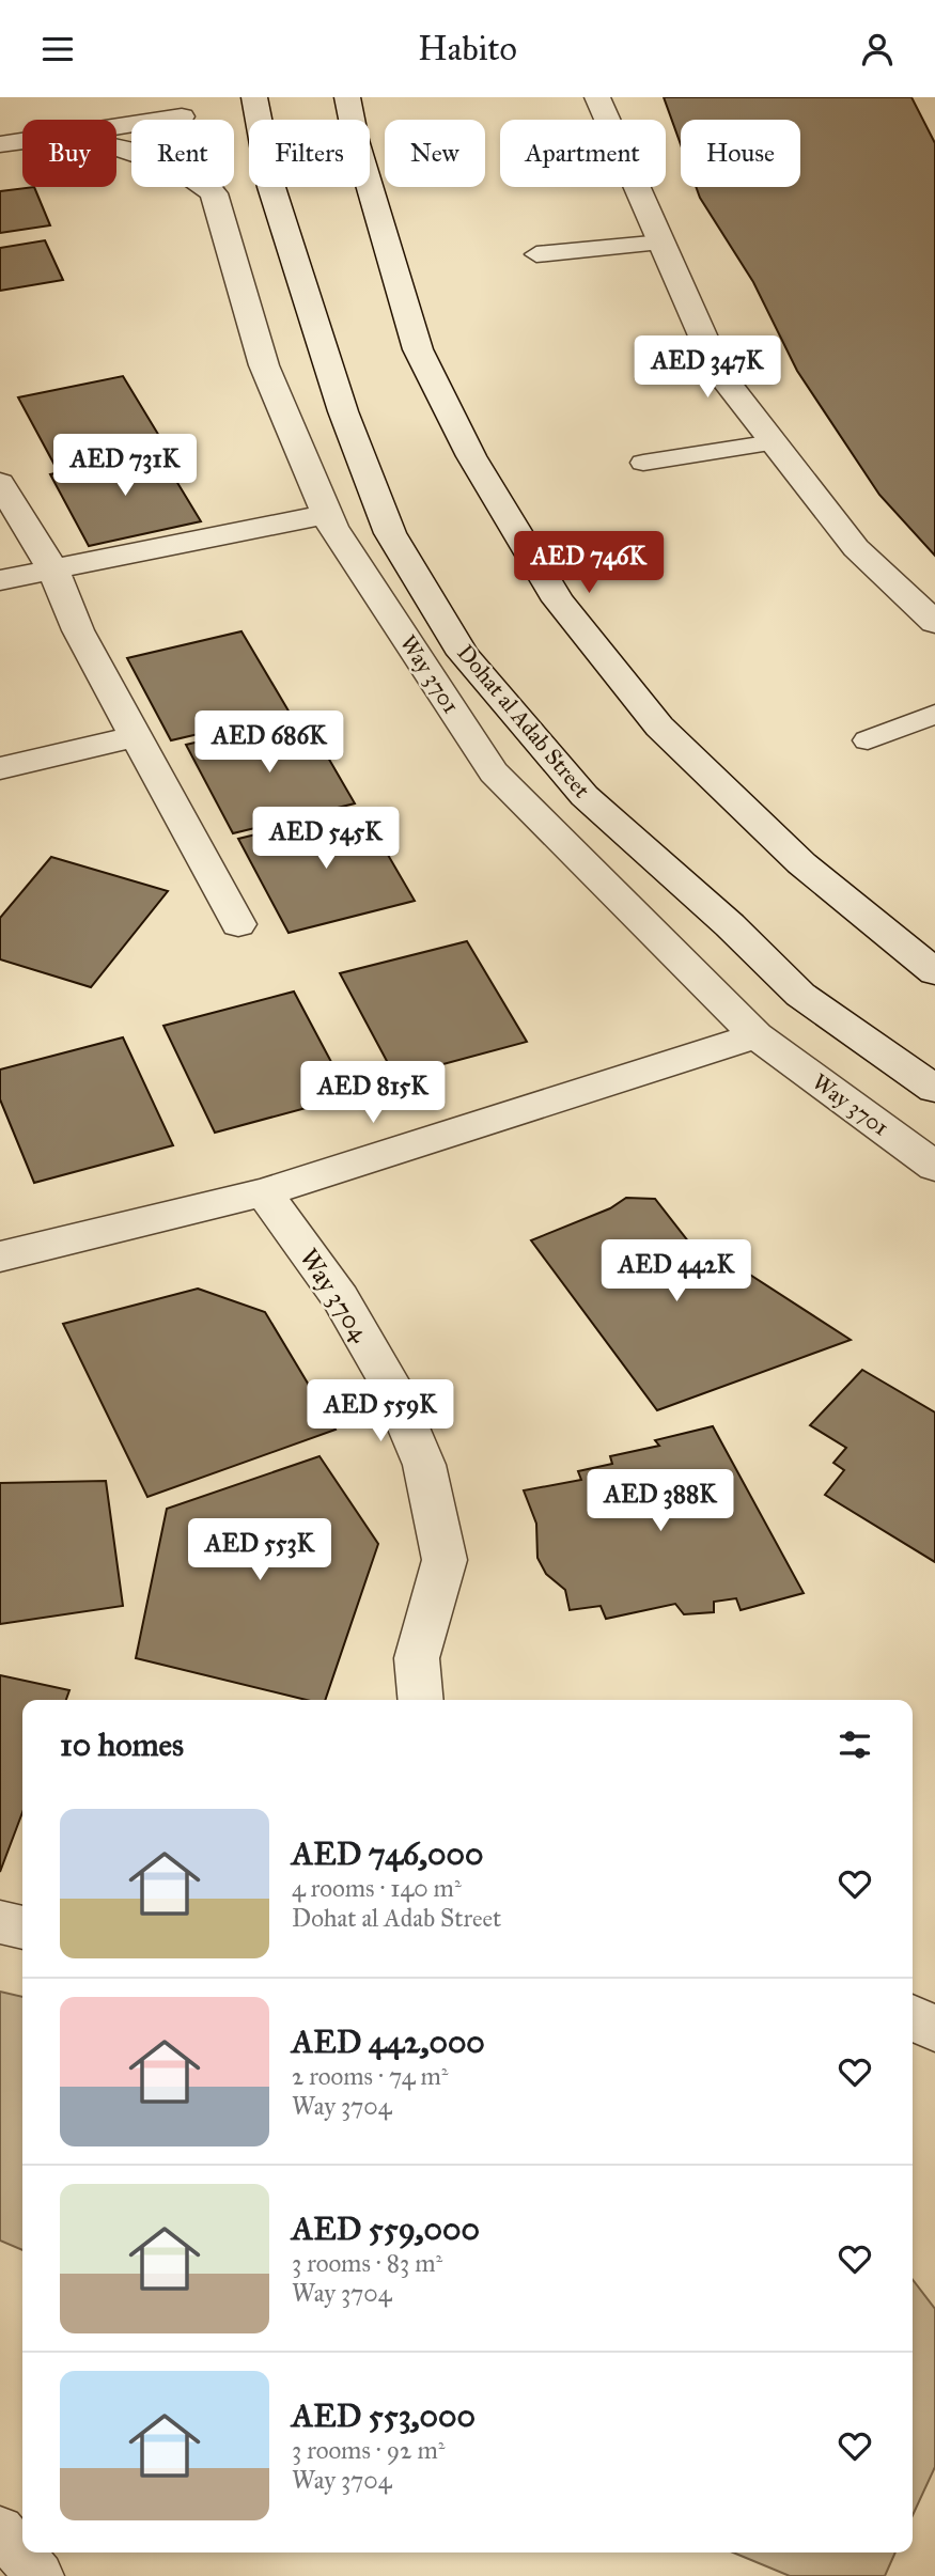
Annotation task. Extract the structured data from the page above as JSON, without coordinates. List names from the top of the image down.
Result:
{
  "streets": {
    "street": ["Way 3701", "Dohat al Adab Street", "Way 3704"]
  },
  "page": {
    "header": "Habito",
    "chip": [
      "Buy",
      "Rent",
      "Filters",
      "New",
      "Apartment",
      "House"
    ],
    "price": [
      "AED 347K",
      "AED 731K",
      "AED 746K",
      "AED 686K",
      "AED 545K",
      "AED 815K",
      "AED 442K",
      "AED 559K",
      "AED 388K",
      "AED 553K"
    ],
    "heading": "10 homes",
    "list": [
      {
        "name": "AED 746,000",
        "note": "4 rooms · 140 m² · Dohat al Adab Street"
      },
      {
        "name": "AED 442,000",
        "note": "2 rooms · 74 m² · Way 3704"
      },
      {
        "name": "AED 559,000",
        "note": "3 rooms · 83 m² · Way 3704"
      },
      {
        "name": "AED 553,000",
        "note": "3 rooms · 92 m² · Way 3704"
      }
    ]
  }
}
